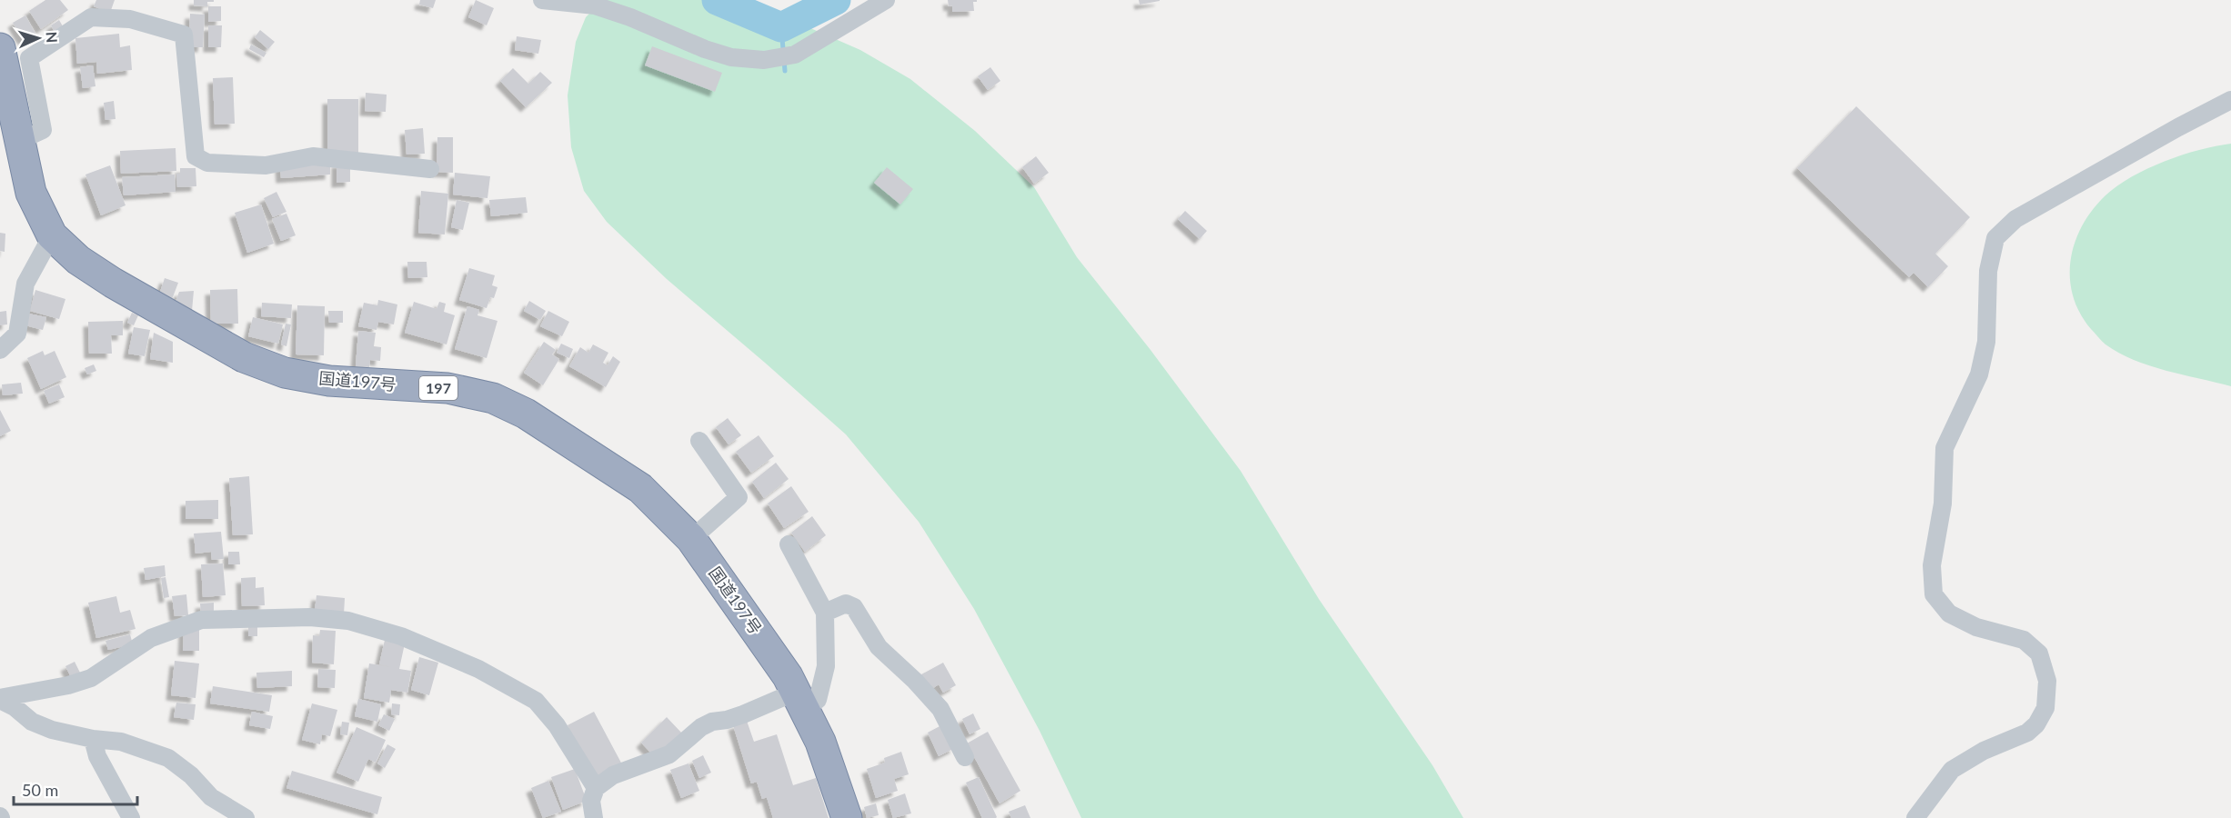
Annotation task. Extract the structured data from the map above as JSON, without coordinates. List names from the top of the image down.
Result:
{
  "streets": {
    "highway": ["国道197号", "197"]
  },
  "scale_bar": "50 m",
  "north": "right"
}
